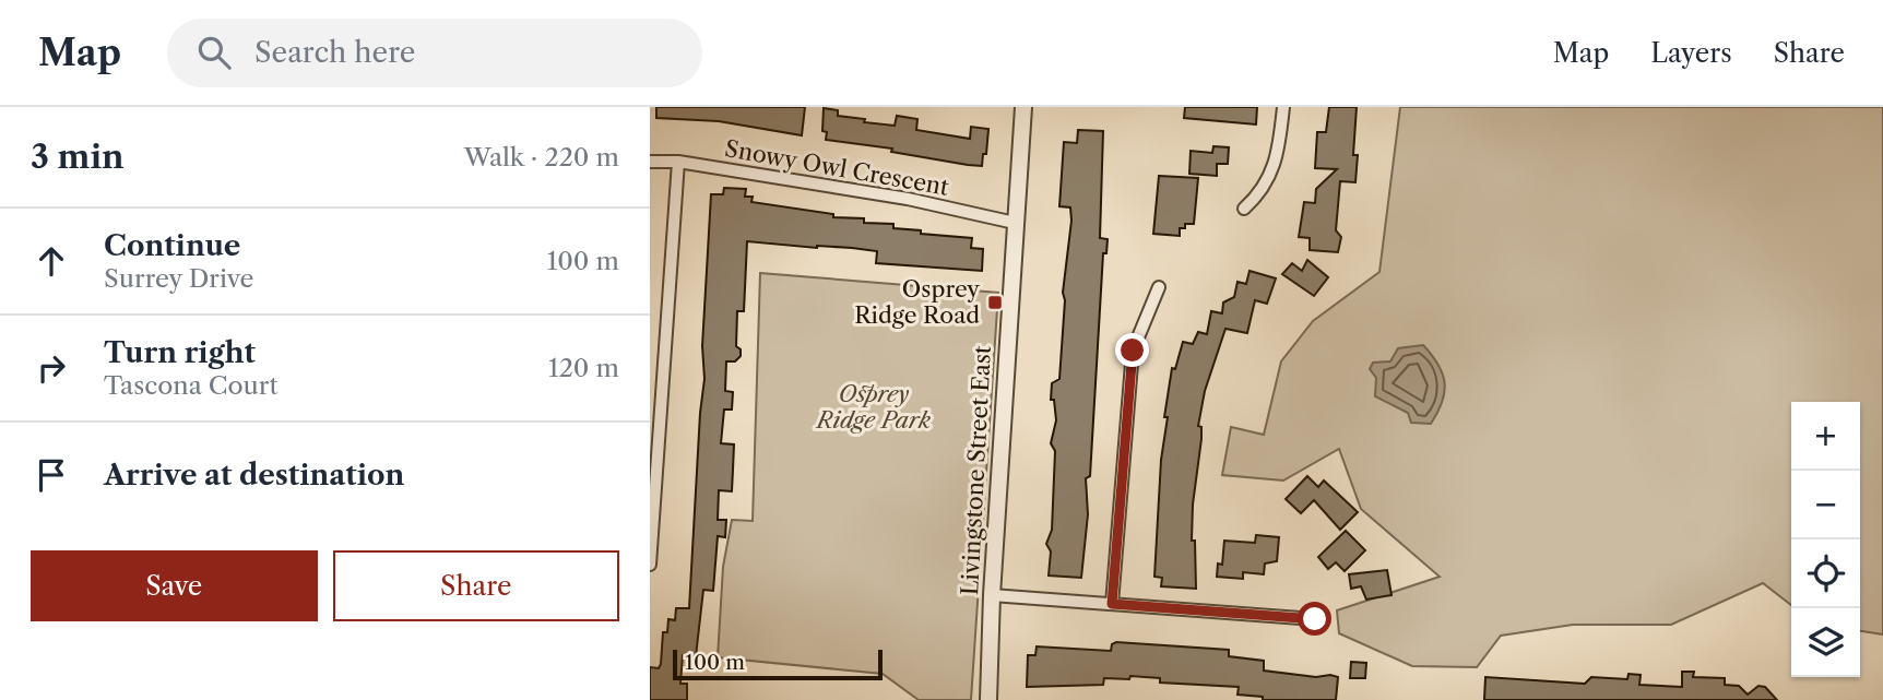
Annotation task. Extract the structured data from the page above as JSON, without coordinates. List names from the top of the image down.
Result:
{
  "streets": {
    "street": ["Snowy Owl Crescent", "Livingstone Street East"]
  },
  "crossings": [
    ["Snowy Owl Crescent", "Livingstone Street East"]
  ],
  "parks": ["Osprey Ridge Park"],
  "places": {
    "transit": ["Osprey Ridge Road"]
  },
  "scale_bar": "100 m",
  "page": {
    "header": "Map",
    "search": "Search here",
    "nav": ["Map", "Layers", "Share"],
    "heading": ["3 min", "Walk · 220 m"],
    "list": [
      ["Continue", "Surrey Drive", "100 m"],
      ["Turn right", "Tascona Court", "120 m"],
      "Arrive at destination"
    ],
    "map_buttons": ["+", "−"],
    "buttons": ["Save", "Share"],
    "scale": "100 m"
  }
}
